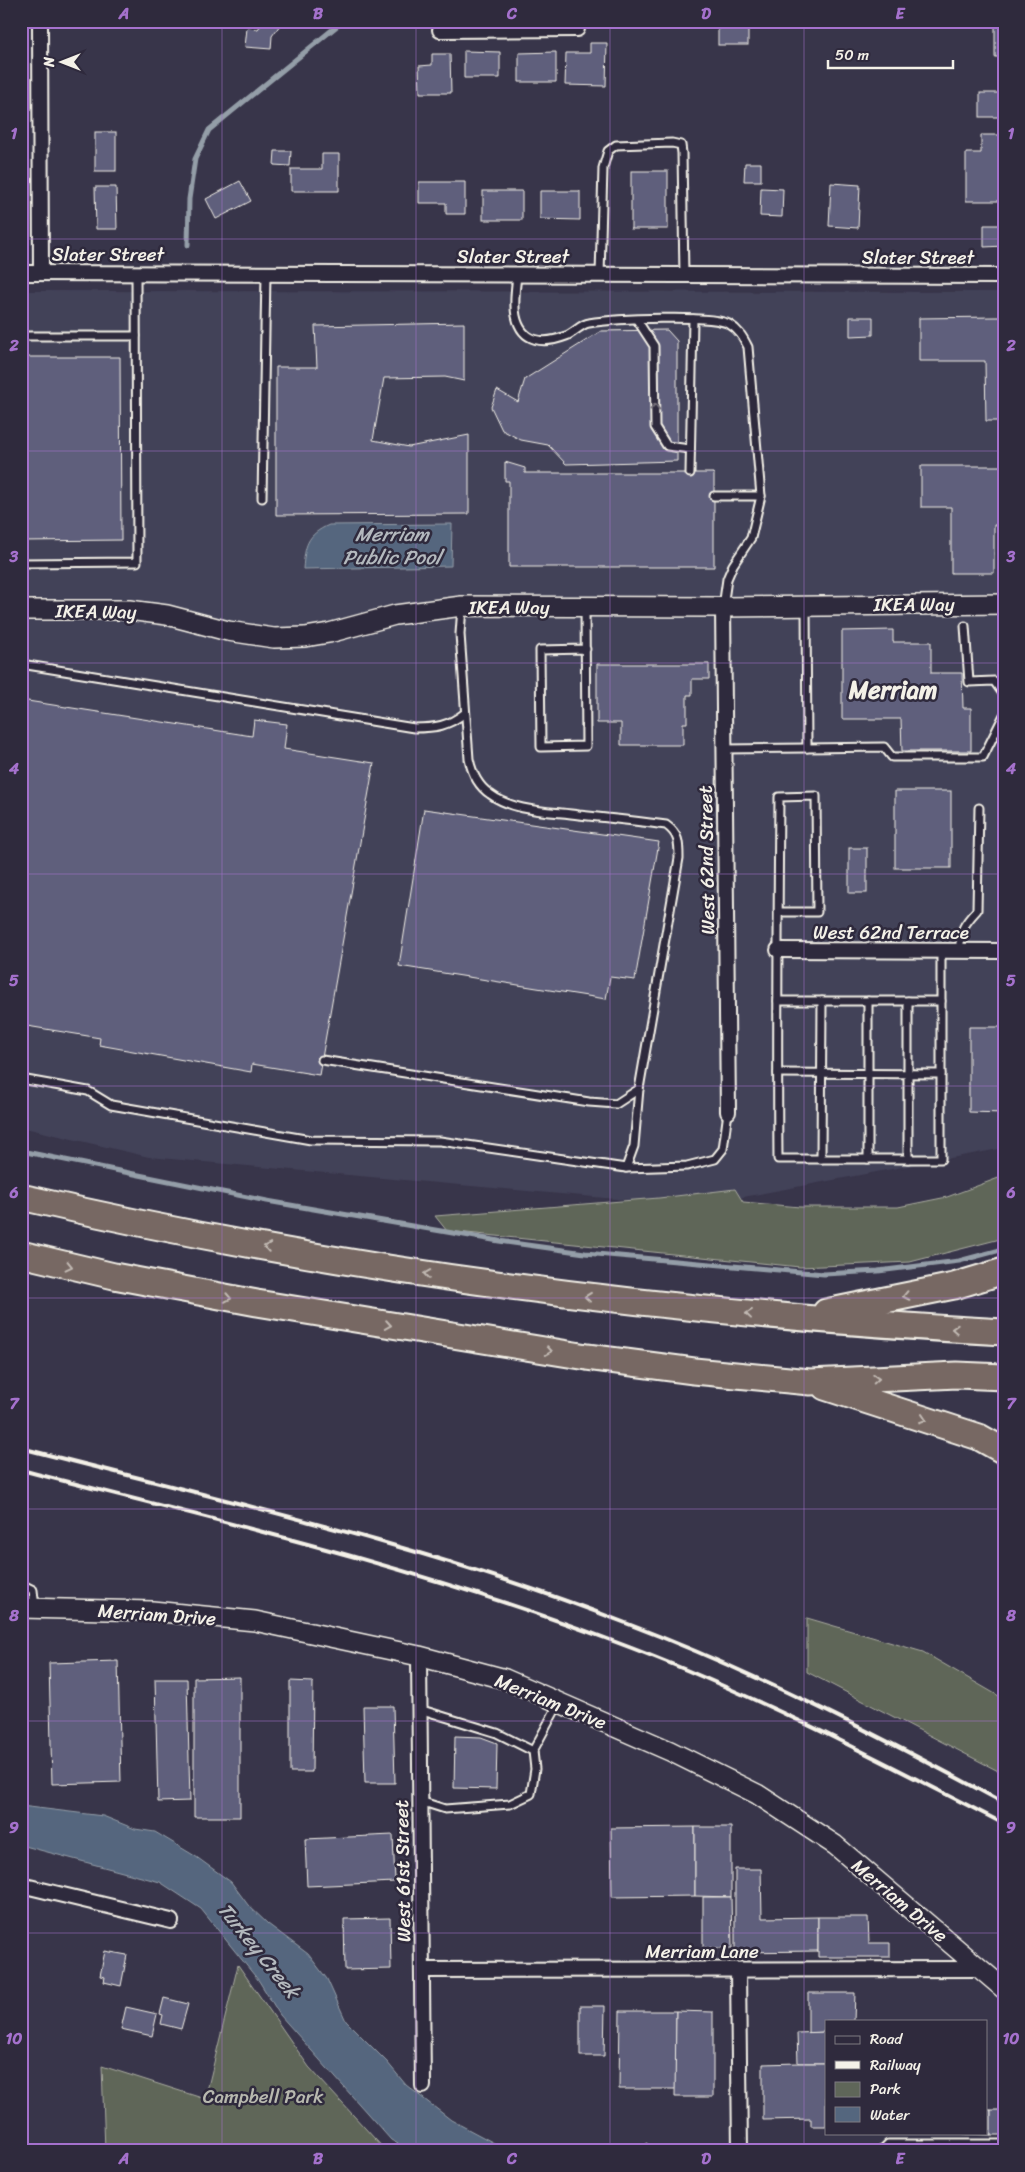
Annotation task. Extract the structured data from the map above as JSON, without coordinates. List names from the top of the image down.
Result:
{
  "streets": {
    "main road": ["IKEA Way", "Merriam Drive"],
    "street": [
      "Slater Street",
      "West 62nd Street",
      "West 62nd Terrace",
      "West 61st Street",
      "Merriam Lane"
    ]
  },
  "crossings": [
    ["IKEA Way", "West 62nd Street"],
    ["Merriam Drive", "West 61st Street"],
    ["Merriam Drive", "Merriam Lane"],
    ["West 61st Street", "Merriam Lane"]
  ],
  "districts": ["Merriam"],
  "water": ["Merriam Public Pool", "Turkey Creek"],
  "parks": ["Campbell Park"],
  "legend": [
    "Road",
    "Railway",
    "Park",
    "Water"
  ],
  "scale_bar": "50 m",
  "north": "left",
  "grid": {
    "columns": [
      "A",
      "B",
      "C",
      "D",
      "E"
    ],
    "rows": [
      "1",
      "2",
      "3",
      "4",
      "5",
      "6",
      "7",
      "8",
      "9",
      "10"
    ]
  }
}
